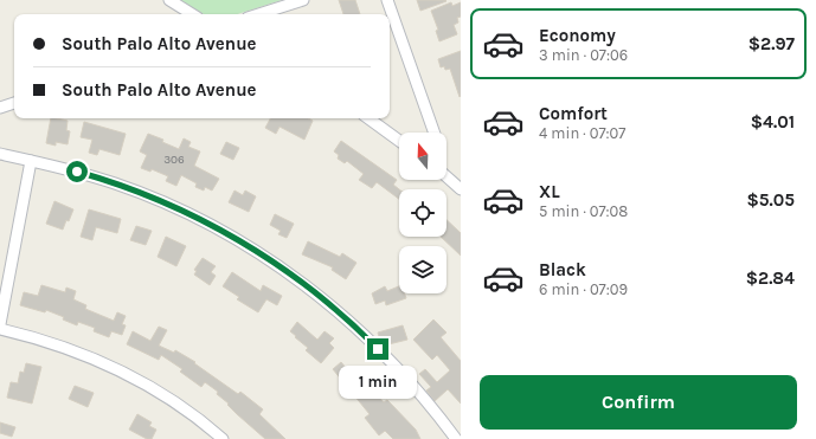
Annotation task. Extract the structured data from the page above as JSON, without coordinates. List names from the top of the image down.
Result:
{
  "house_numbers": ["306"],
  "north": "top",
  "page": {
    "list": [
      {
        "name": "Economy",
        "note": "3 min · 07:06",
        "value": "$2.97"
      },
      {
        "name": "Comfort",
        "note": "4 min · 07:07",
        "value": "$4.01"
      },
      {
        "name": "XL",
        "note": "5 min · 07:08",
        "value": "$5.05"
      },
      {
        "name": "Black",
        "note": "6 min · 07:09",
        "value": "$2.84"
      }
    ],
    "banner": ["South Palo Alto Avenue", "South Palo Alto Avenue"],
    "bubble": "1 min",
    "buttons": "Confirm"
  }
}
